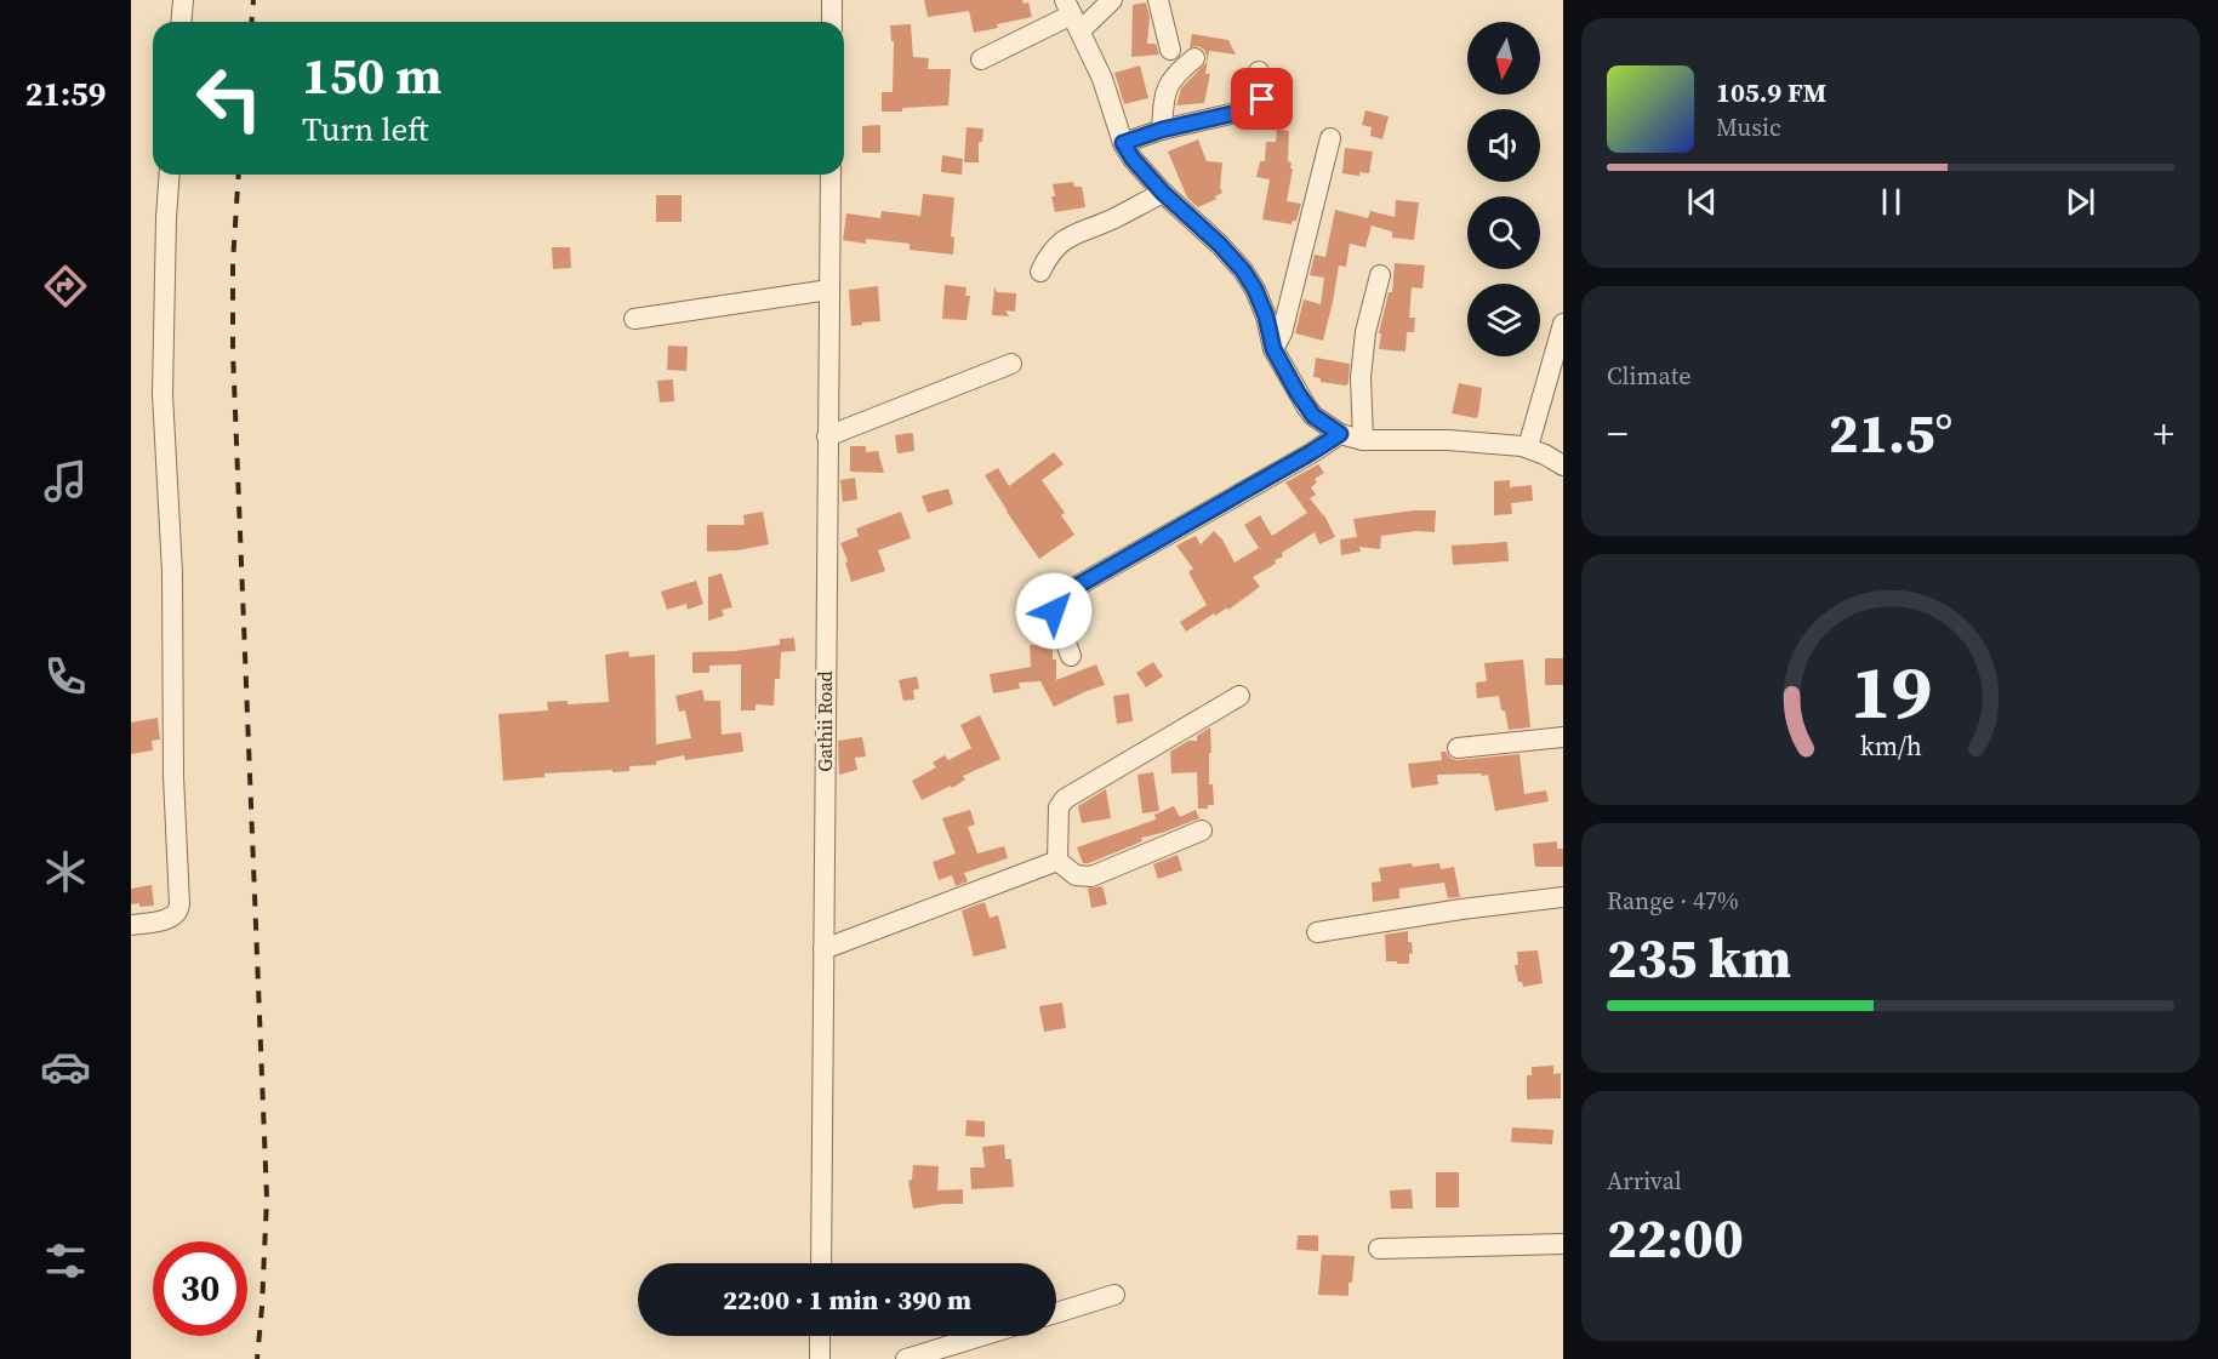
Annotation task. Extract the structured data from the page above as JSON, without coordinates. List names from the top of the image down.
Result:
{
  "streets": {
    "street": ["Gathii Road"]
  },
  "north": "bottom",
  "page": {
    "tabs": "21:59",
    "turn": ["150 m", "Turn left"],
    "song": ["105.9 FM", "Music"],
    "tile": [
      "Climate",
      ["Range · 47%", "235 km"],
      ["Arrival", "22:00"]
    ],
    "heat": ["−", "21.5°", "+"],
    "limit": "30",
    "trip": "22:00 · 1 min · 390 m",
    "gauge": ["19", "km/h"]
  }
}
